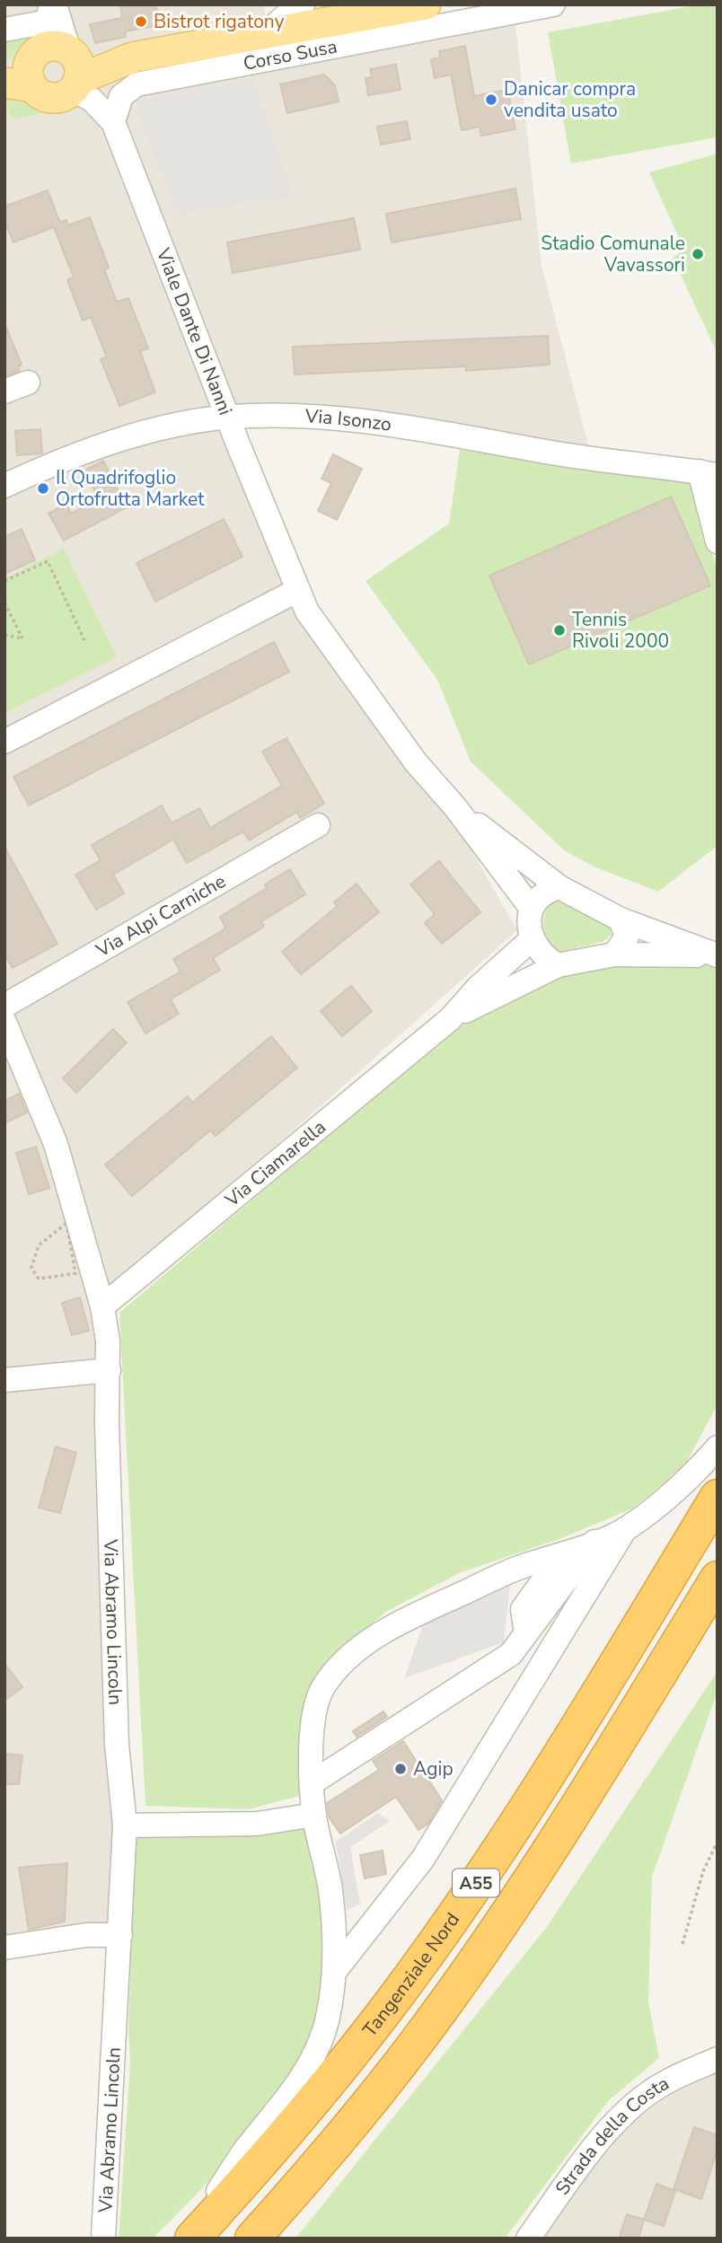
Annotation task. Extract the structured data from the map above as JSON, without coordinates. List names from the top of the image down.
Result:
{
  "streets": {
    "highway": ["A55", "Tangenziale Nord"],
    "main road": ["Corso Susa"],
    "street": [
      "Viale Dante Di Nanni",
      "Via Isonzo",
      "Via Alpi Carniche",
      "Via Ciamarella",
      "Via Abramo Lincoln",
      "Strada della Costa"
    ]
  },
  "crossings": [
    ["Corso Susa", "Viale Dante Di Nanni"],
    ["Viale Dante Di Nanni", "Via Isonzo"],
    ["Viale Dante Di Nanni", "Via Ciamarella"],
    ["Via Ciamarella", "Via Abramo Lincoln"]
  ],
  "places": [
    "Bistrot rigatony",
    "Danicar compra vendita usato",
    "Stadio Comunale Vavassori",
    "Il Quadrifoglio Ortofrutta Market",
    "Tennis Rivoli 2000",
    "Agip"
  ]
}
